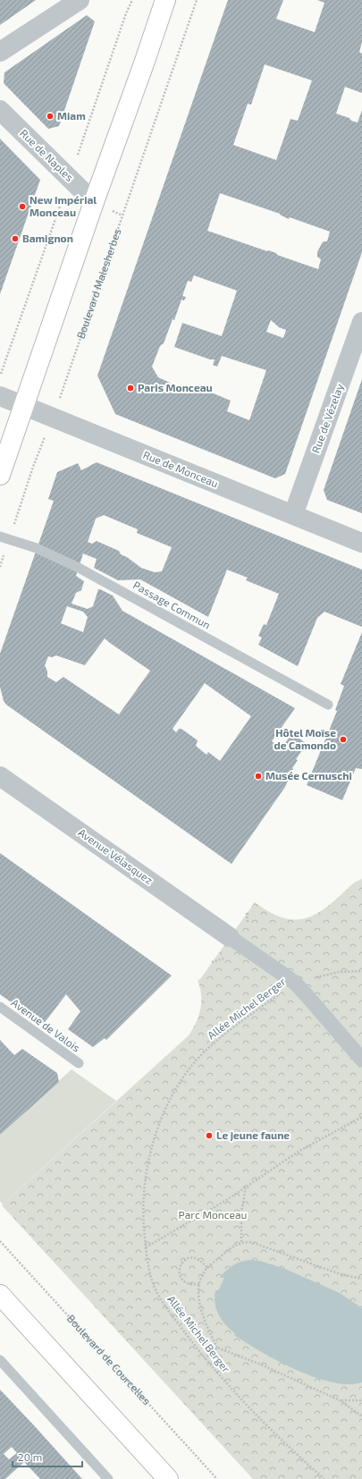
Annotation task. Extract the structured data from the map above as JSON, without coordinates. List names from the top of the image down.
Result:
{
  "streets": {
    "street": [
      "Rue de Naples",
      "Rue de Vézelay",
      "Rue de Monceau",
      "Avenue Vélasquez"
    ],
    "lane": ["Passage Commun", "Avenue de Valois"],
    "path": ["Boulevard Malesherbes", "Allée Michel Berger", "Boulevard de Courcelles"]
  },
  "crossings": [
    ["Boulevard Malesherbes", "Rue de Monceau"],
    ["Boulevard Malesherbes", "Passage Commun"],
    ["Rue de Vézelay", "Rue de Monceau"]
  ],
  "parks": ["Parc Monceau"],
  "places": [
    "Miam",
    "New Impérial Monceau",
    "Bamignon",
    "Paris Monceau",
    "Hôtel Moïse de Camondo",
    "Musée Cernuschi",
    "Le jeune faune"
  ],
  "scale_bar": "20 m"
}
